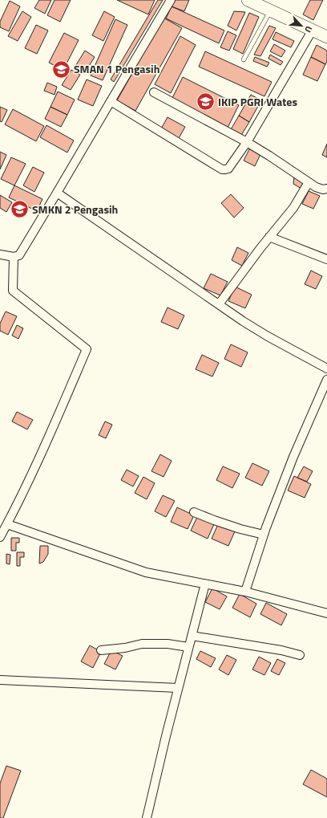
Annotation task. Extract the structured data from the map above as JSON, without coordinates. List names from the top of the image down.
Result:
{
  "places": {
    "school or university": ["SMAN 1 Pengasih", "IKIP PGRI Wates", "SMKN 2 Pengasih"]
  },
  "north": "bottom right"
}
